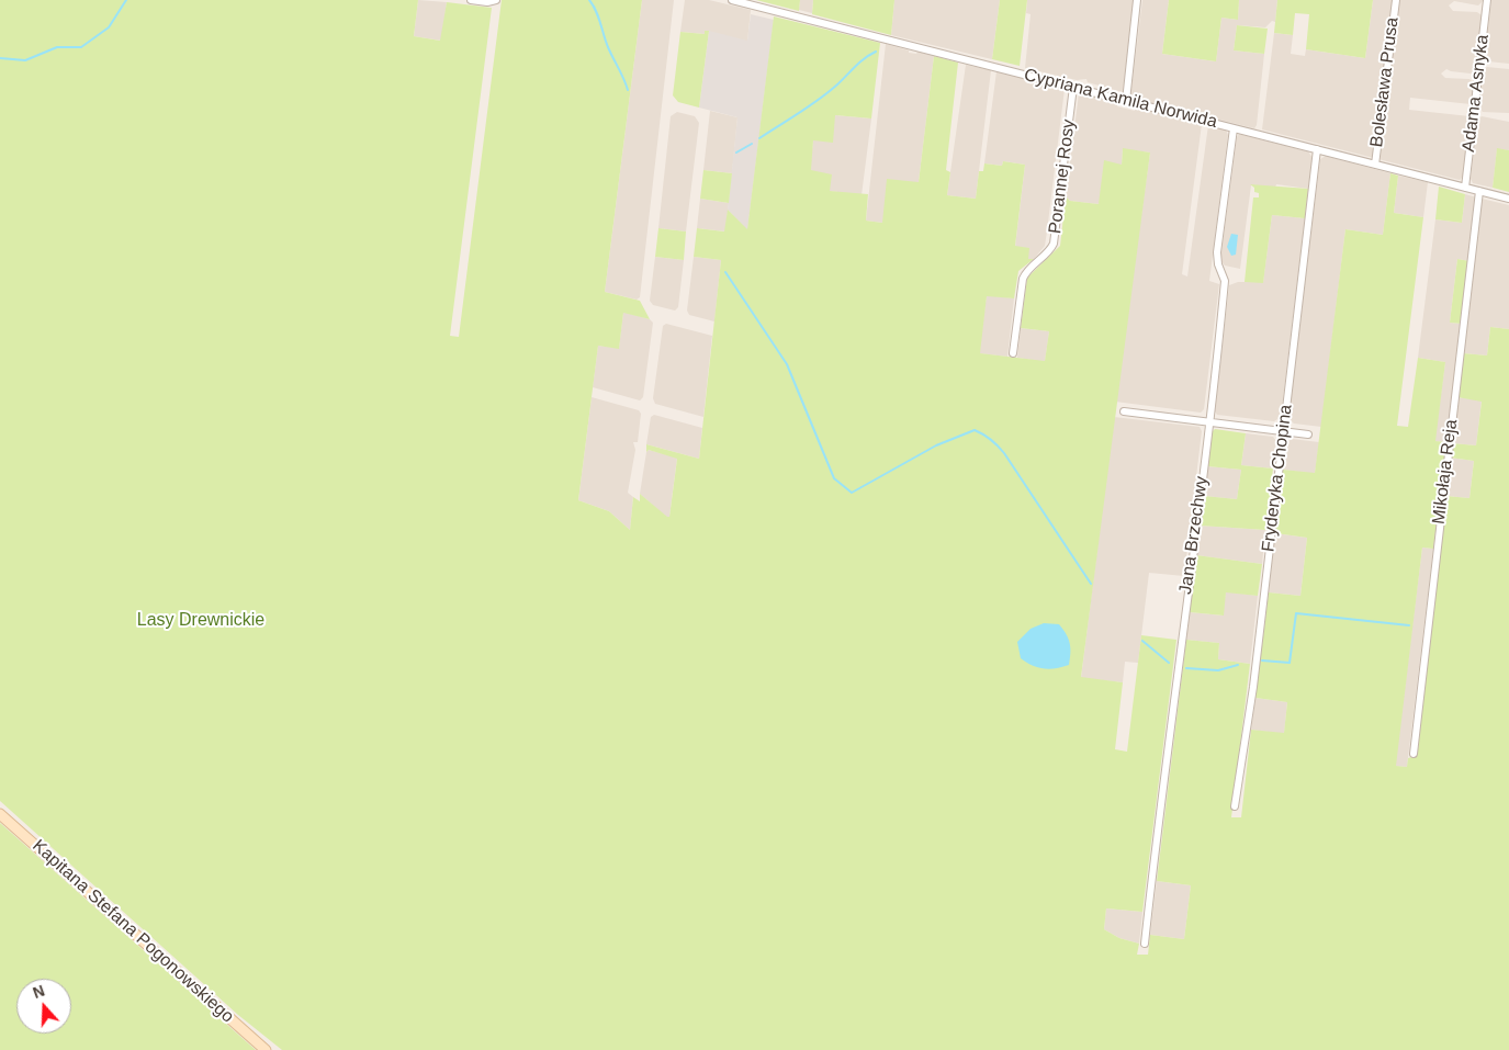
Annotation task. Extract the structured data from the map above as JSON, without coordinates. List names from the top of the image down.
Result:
{
  "streets": {
    "main road": ["Kapitana Stefana Pogonowskiego"],
    "street": [
      "Bolesława Prusa",
      "Adama Asnyka",
      "Cypriana Kamila Norwida",
      "Porannej Rosy",
      "Mikołaja Reja",
      "Fryderyka Chopina",
      "Jana Brzechwy"
    ]
  },
  "crossings": [
    ["Bolesława Prusa", "Cypriana Kamila Norwida"],
    ["Adama Asnyka", "Cypriana Kamila Norwida"],
    ["Cypriana Kamila Norwida", "Porannej Rosy"],
    ["Cypriana Kamila Norwida", "Mikołaja Reja"],
    ["Cypriana Kamila Norwida", "Fryderyka Chopina"],
    ["Cypriana Kamila Norwida", "Jana Brzechwy"]
  ],
  "parks": ["Lasy Drewnickie"],
  "north": "top"
}
